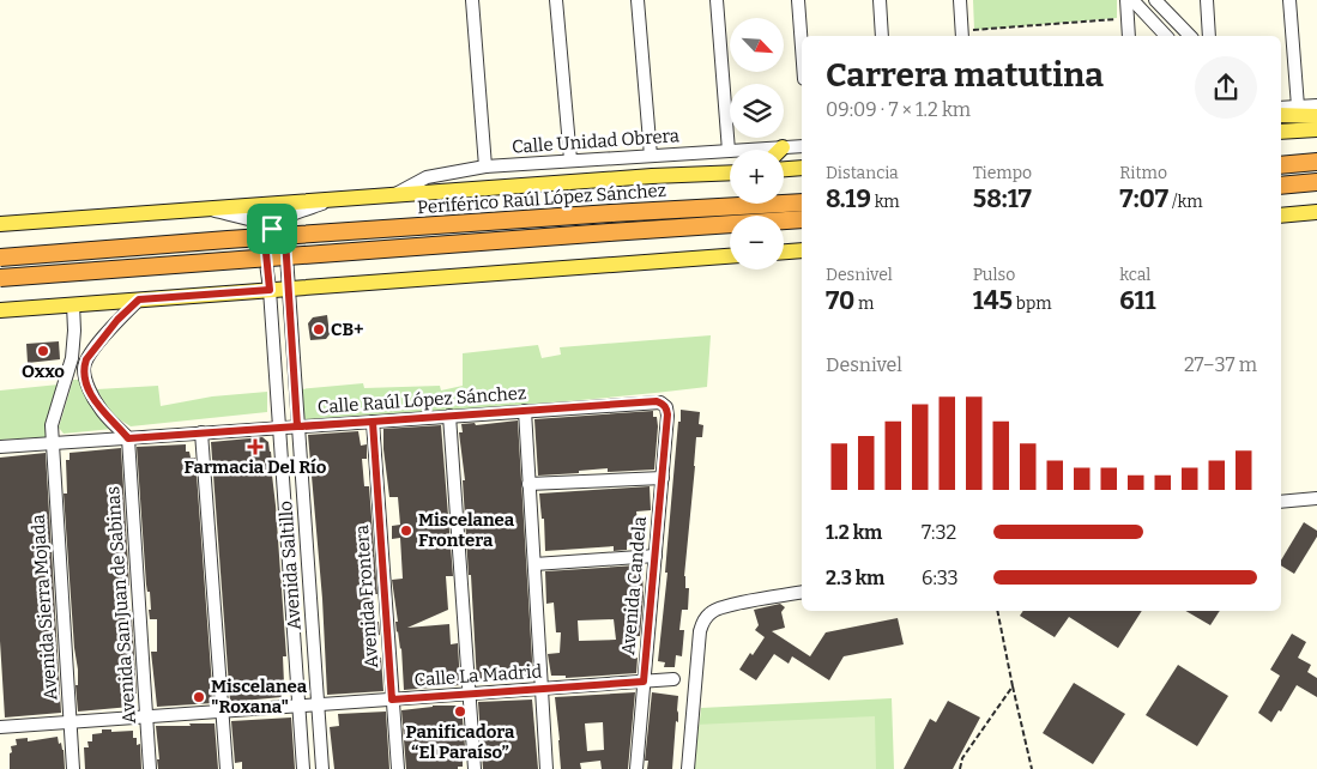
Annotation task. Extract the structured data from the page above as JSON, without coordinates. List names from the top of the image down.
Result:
{
  "streets": {
    "highway": ["Periférico Raúl López Sánchez"],
    "street": [
      "Calle Unidad Obrera",
      "Calle Raúl López Sánchez",
      "Avenida Saltillo",
      "Avenida Candela",
      "Avenida Frontera",
      "Avenida San Juan de Sabinas",
      "Avenida Sierra Mojada",
      "Calle La Madrid"
    ]
  },
  "crossings": [
    ["Calle Unidad Obrera", "Periférico Raúl López Sánchez"],
    ["Calle Raúl López Sánchez", "Avenida Saltillo"],
    ["Calle Raúl López Sánchez", "Avenida Candela"],
    ["Calle Raúl López Sánchez", "Avenida Frontera"],
    ["Calle Raúl López Sánchez", "Avenida San Juan de Sabinas"],
    ["Calle Raúl López Sánchez", "Avenida Sierra Mojada"],
    ["Avenida Saltillo", "Calle La Madrid"],
    ["Avenida Candela", "Calle La Madrid"],
    ["Avenida Frontera", "Calle La Madrid"],
    ["Avenida San Juan de Sabinas", "Calle La Madrid"],
    ["Avenida Sierra Mojada", "Calle La Madrid"]
  ],
  "places": {
    "other": [
      "CB+",
      "Oxxo",
      "Miscelanea Frontera",
      "Miscelanea \"Roxana\"",
      "Panificadora “El Paraíso”"
    ],
    "health": ["Farmacia Del Río"]
  },
  "north": "bottom right",
  "page": {
    "map_buttons": ["+", "−"],
    "heading": ["Carrera matutina", "09:09 · 7 × 1.2 km"],
    "stats": [
      ["Distancia", "8.19 km"],
      ["Tiempo", "58:17"],
      ["Ritmo", "7:07 /km"],
      ["Desnivel", "70 m"],
      ["Pulso", "145 bpm"],
      ["kcal", "611"]
    ],
    "chart": ["Desnivel", "27–37 m"],
    "list": [
      {
        "name": "1.2 km",
        "note": "7:32"
      },
      {
        "name": "2.3 km",
        "note": "6:33"
      }
    ]
  }
}
